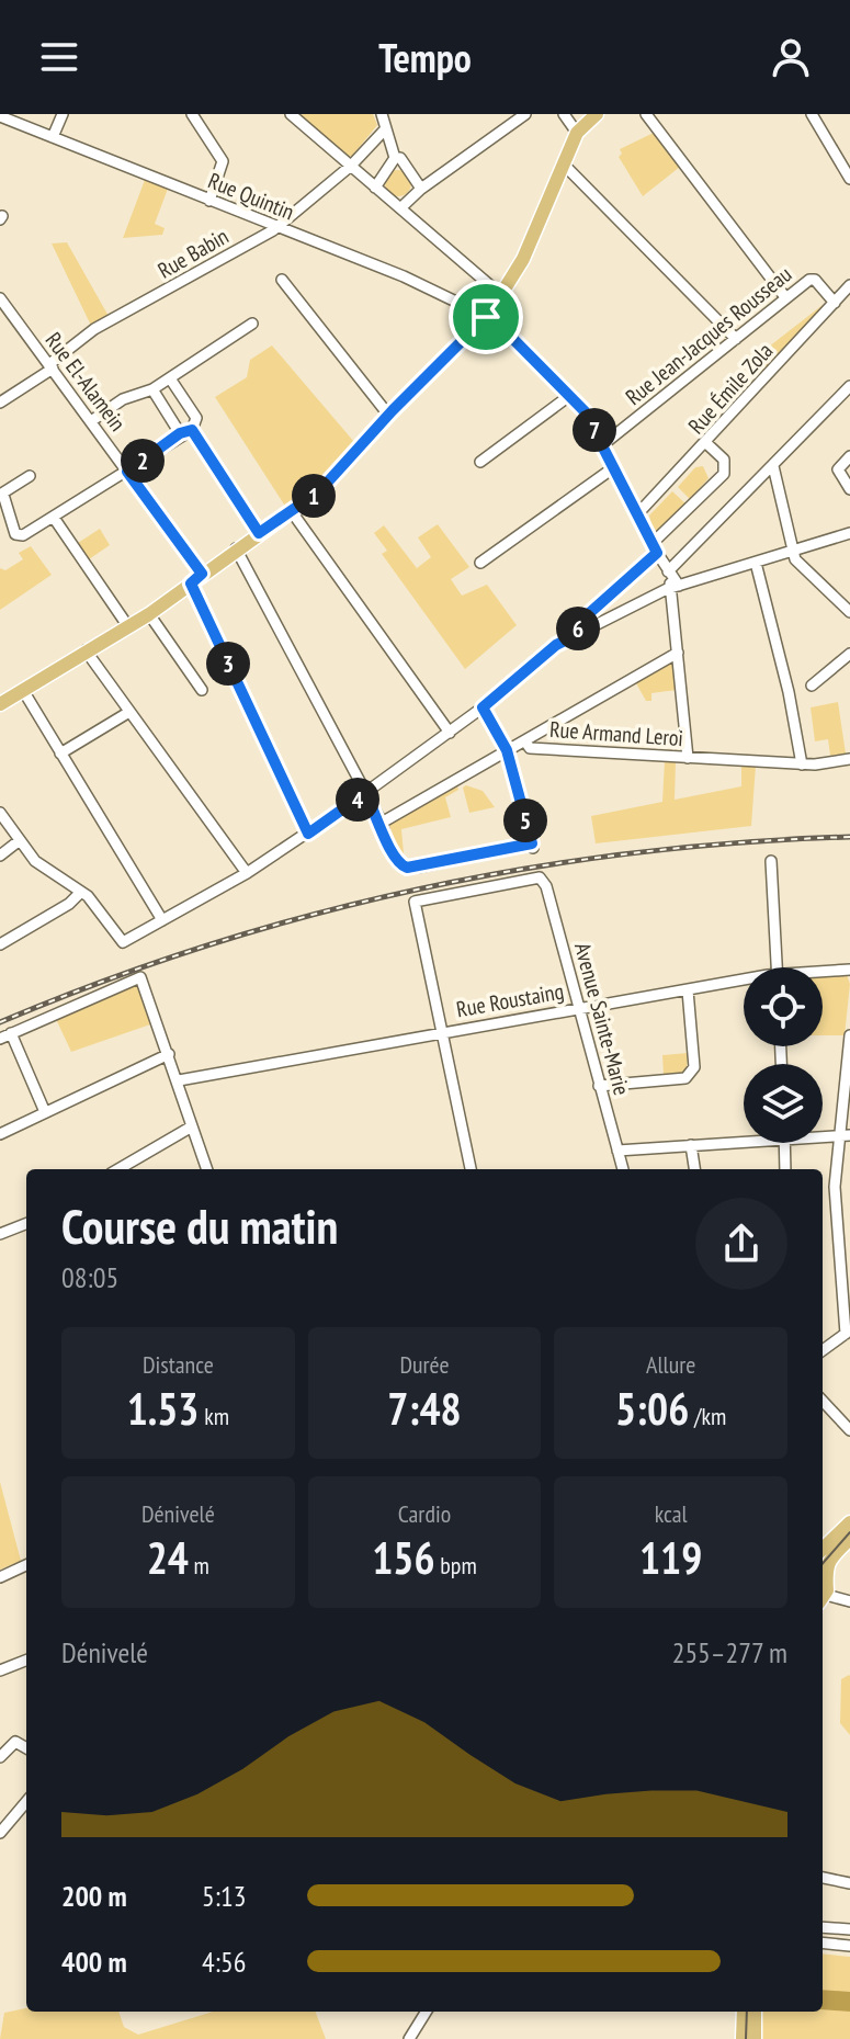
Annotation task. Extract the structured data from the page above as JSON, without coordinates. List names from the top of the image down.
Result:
{
  "streets": {
    "street": [
      "Rue Quintin",
      "Rue Babin",
      "Rue Jean-Jacques Rousseau",
      "Rue El-Alamein",
      "Rue Émile Zola",
      "Rue Armand Leroi",
      "Rue Roustaing",
      "Avenue Sainte-Marie"
    ]
  },
  "crossings": [
    ["Rue Quintin", "Rue Babin"],
    ["Rue Quintin", "Rue Jean-Jacques Rousseau"],
    ["Rue Quintin", "Rue Émile Zola"],
    ["Rue Babin", "Rue El-Alamein"],
    ["Rue Jean-Jacques Rousseau", "Rue Émile Zola"],
    ["Rue Roustaing", "Avenue Sainte-Marie"]
  ],
  "page": {
    "header": "Tempo",
    "pins": [
      "7",
      "2",
      "1",
      "6",
      "3",
      "4",
      "5"
    ],
    "heading": ["Course du matin", "08:05"],
    "stats": [
      ["Distance", "1.53 km"],
      ["Durée", "7:48"],
      ["Allure", "5:06 /km"],
      ["Dénivelé", "24 m"],
      ["Cardio", "156 bpm"],
      ["kcal", "119"]
    ],
    "chart": ["Dénivelé", "255–277 m"],
    "list": [
      {
        "name": "200 m",
        "note": "5:13"
      },
      {
        "name": "400 m",
        "note": "4:56"
      }
    ]
  }
}
